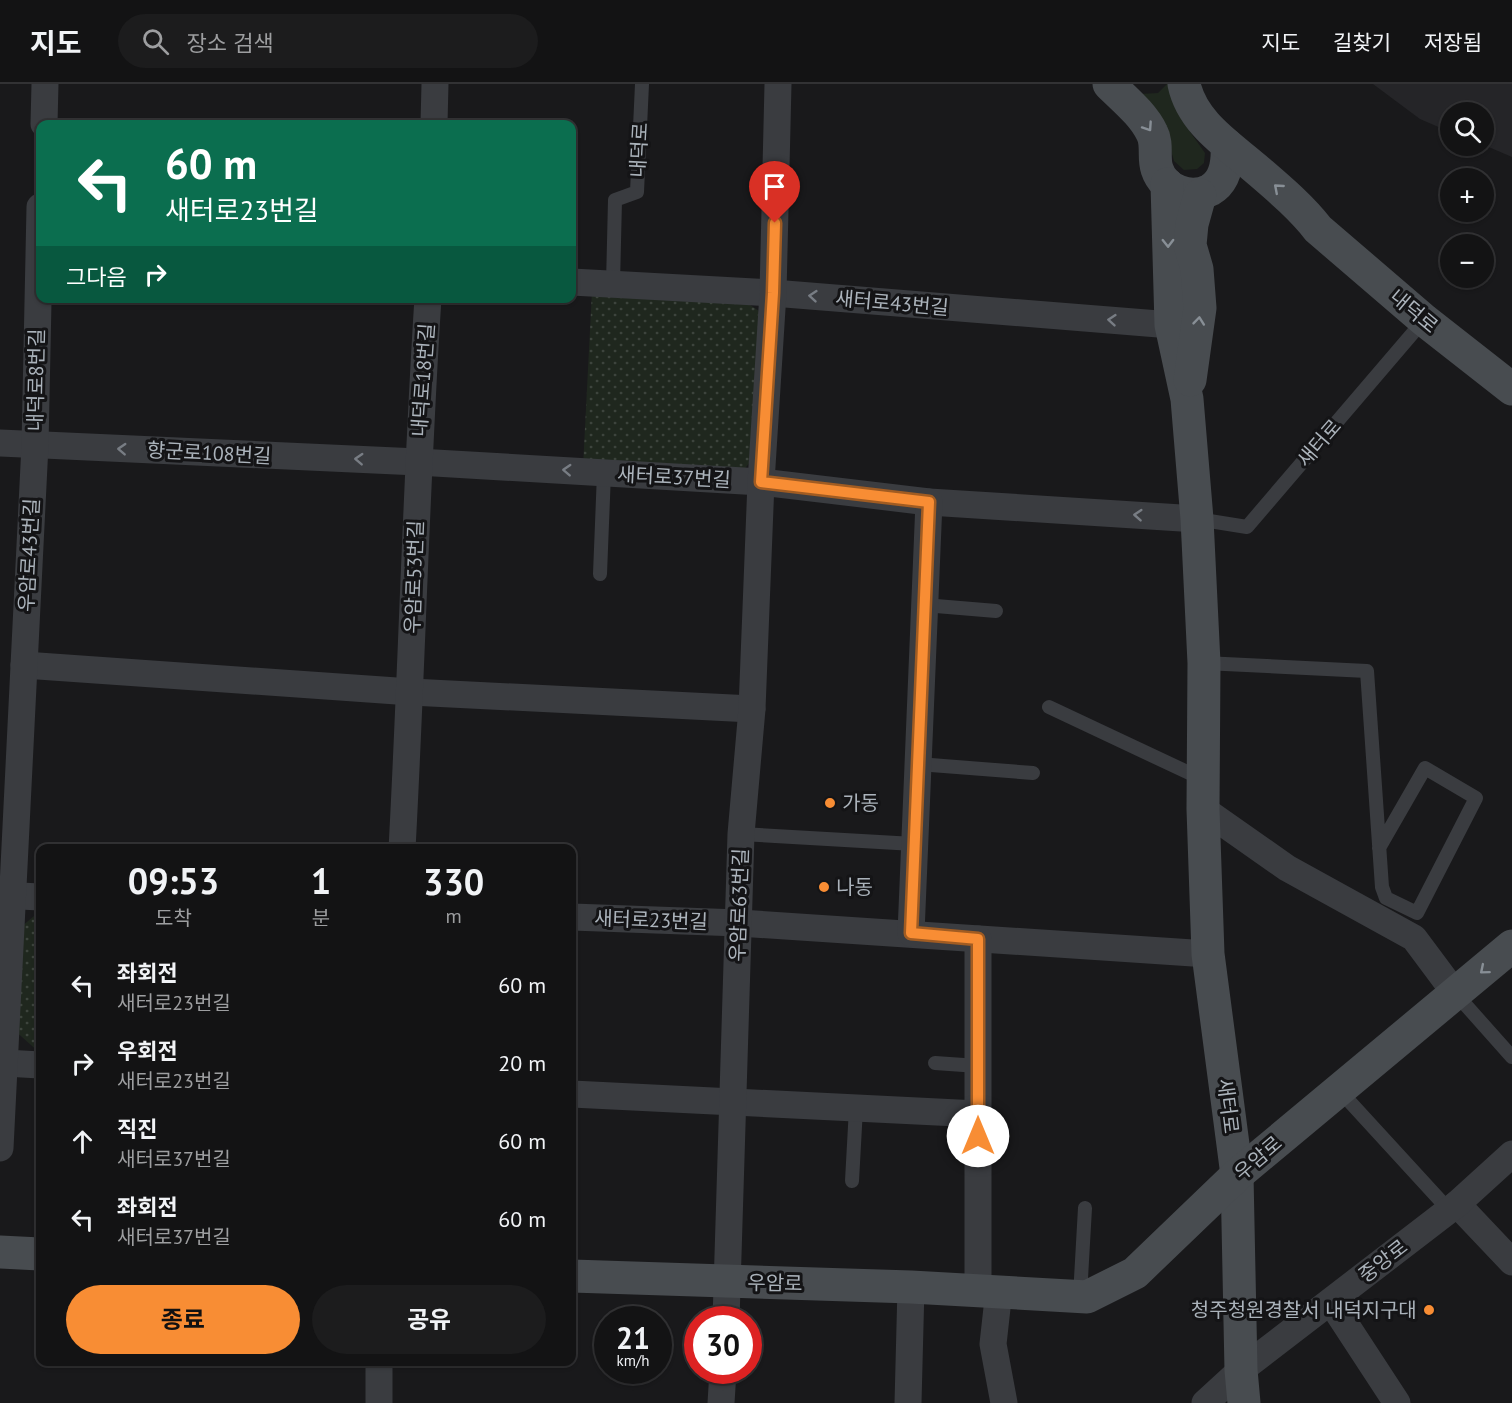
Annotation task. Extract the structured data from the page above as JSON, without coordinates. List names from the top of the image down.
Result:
{
  "streets": {
    "street": [
      "내덕로",
      "새터로43번길",
      "내덕로8번길",
      "내덕로18번길",
      "새터로",
      "향군로108번길",
      "새터로37번길",
      "우암로43번길",
      "우암로53번길",
      "우암로63번길",
      "새터로23번길",
      "우암로",
      "중앙로"
    ]
  },
  "crossings": [
    ["내덕로", "새터로43번길"],
    ["내덕로", "새터로"],
    ["새터로43번길", "우암로63번길"],
    ["내덕로8번길", "향군로108번길"],
    ["내덕로8번길", "우암로43번길"],
    ["내덕로18번길", "향군로108번길"],
    ["내덕로18번길", "새터로37번길"],
    ["내덕로18번길", "우암로53번길"],
    ["새터로", "새터로37번길"],
    ["새터로", "새터로23번길"],
    ["새터로", "우암로"],
    ["새터로", "중앙로"],
    ["향군로108번길", "새터로37번길"],
    ["향군로108번길", "우암로43번길"],
    ["향군로108번길", "우암로53번길"],
    ["새터로37번길", "우암로53번길"],
    ["새터로37번길", "우암로63번길"],
    ["우암로63번길", "새터로23번길"],
    ["우암로63번길", "우암로"]
  ],
  "one_way": ["새터로43번길"],
  "places": ["가동", "나동", "청주청원경찰서 내덕지구대"],
  "page": {
    "header": "지도",
    "search": "장소 검색",
    "nav": ["지도", "길찾기", "저장됨"],
    "map_buttons": ["+", "−"],
    "turn": ["60 m", "새터로23번길"],
    "then": "그다음",
    "eta": [
      "09:53",
      "도착",
      "1",
      "분",
      "330",
      "m"
    ],
    "list": [
      {
        "name": "좌회전",
        "note": "새터로23번길",
        "value": "60 m"
      },
      {
        "name": "우회전",
        "note": "새터로23번길",
        "value": "20 m"
      },
      {
        "name": "직진",
        "note": "새터로37번길",
        "value": "60 m"
      },
      {
        "name": "좌회전",
        "note": "새터로37번길",
        "value": "60 m"
      }
    ],
    "buttons": ["종료", "공유"],
    "speed": "21 km/h",
    "limit": "30"
  }
}
